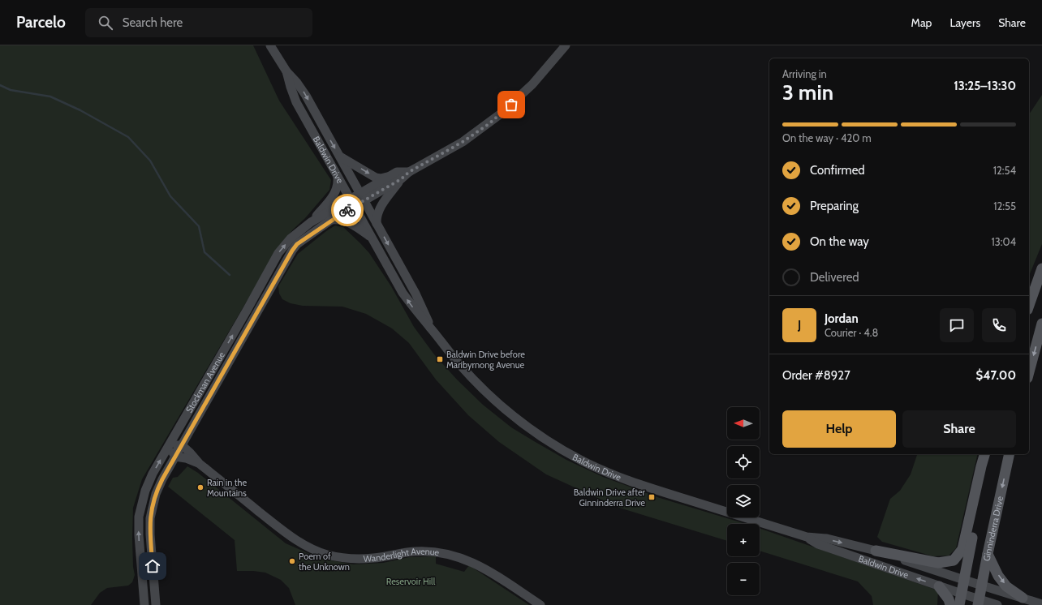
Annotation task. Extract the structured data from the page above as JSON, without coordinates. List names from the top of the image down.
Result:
{
  "streets": {
    "main road": ["Ginninderra Drive"],
    "street": ["Baldwin Drive", "Stockman Avenue", "Wanderlight Avenue"]
  },
  "crossings": [
    ["Baldwin Drive", "Stockman Avenue"],
    ["Baldwin Drive", "Ginninderra Drive"],
    ["Stockman Avenue", "Wanderlight Avenue"]
  ],
  "parks": ["Reservoir Hill"],
  "places": {
    "transit": ["Baldwin Drive before Maribyrnong Avenue", "Baldwin Drive after Ginninderra Drive"],
    "other": ["Rain in the Mountains", "Poem of the Unknown"]
  },
  "north": "left",
  "page": {
    "header": "Parcelo",
    "search": "Search here",
    "nav": ["Map", "Layers", "Share"],
    "heading": ["3 min", "Arriving in", "13:25–13:30"],
    "panel": [
      "Jordan",
      "Courier · 4.8",
      "Order #8927",
      "$47.00"
    ],
    "bar": "On the way · 420 m",
    "list": [
      ["Confirmed", "12:54"],
      ["Preparing", "12:55"],
      ["On the way", "13:04"],
      "Delivered"
    ],
    "round": "J",
    "buttons": ["Help", "Share"],
    "map_buttons": ["+", "−"]
  }
}
